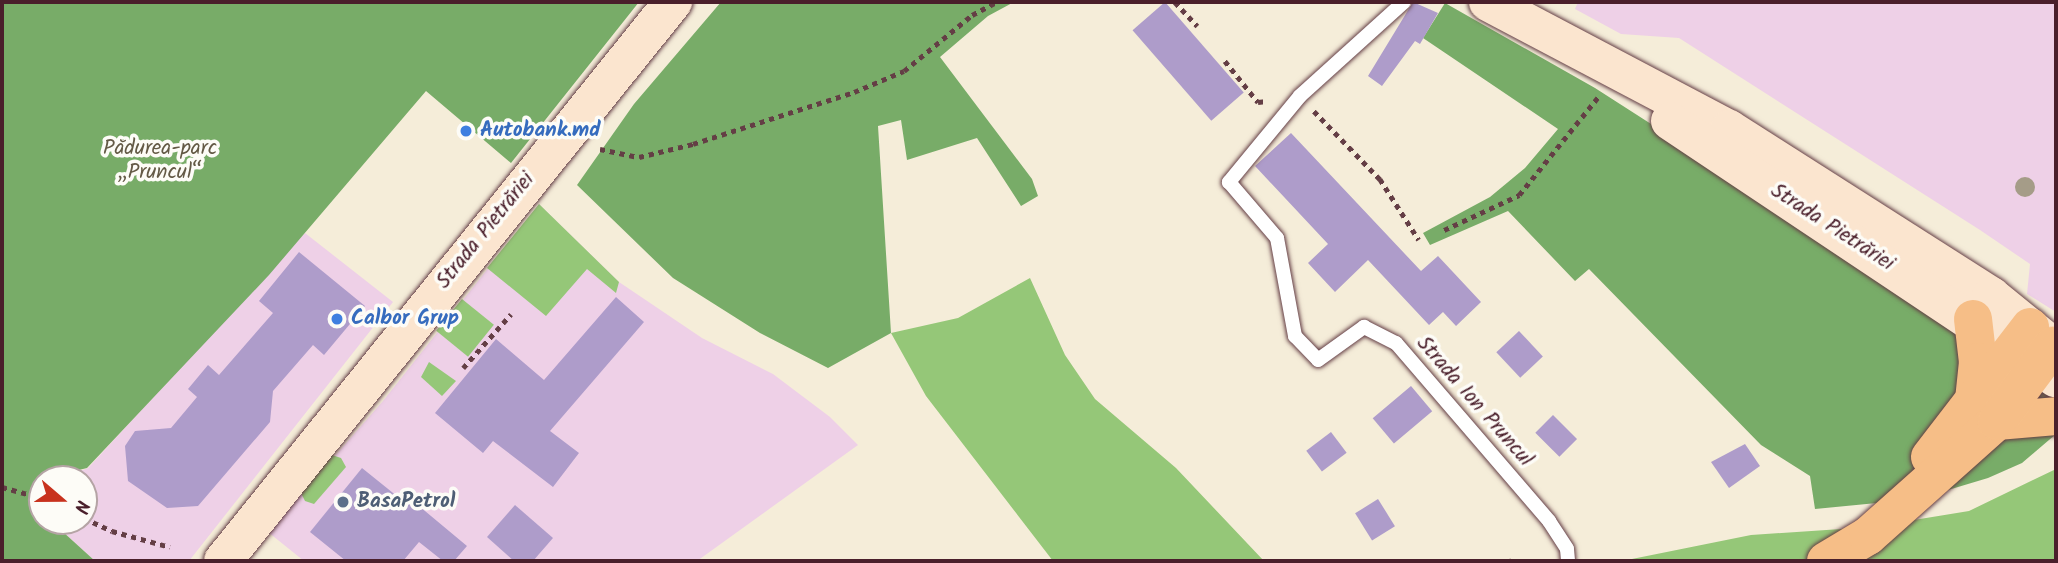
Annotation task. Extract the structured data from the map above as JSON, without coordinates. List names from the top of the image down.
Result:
{
  "streets": {
    "street": ["Strada Pietrăriei"],
    "lane": ["Strada Ion Pruncul"]
  },
  "parks": ["Pădurea-parc „Pruncul“"],
  "places": ["Autobank.md", "Calbor Grup", "BasaPetrol"],
  "north": "right"
}
